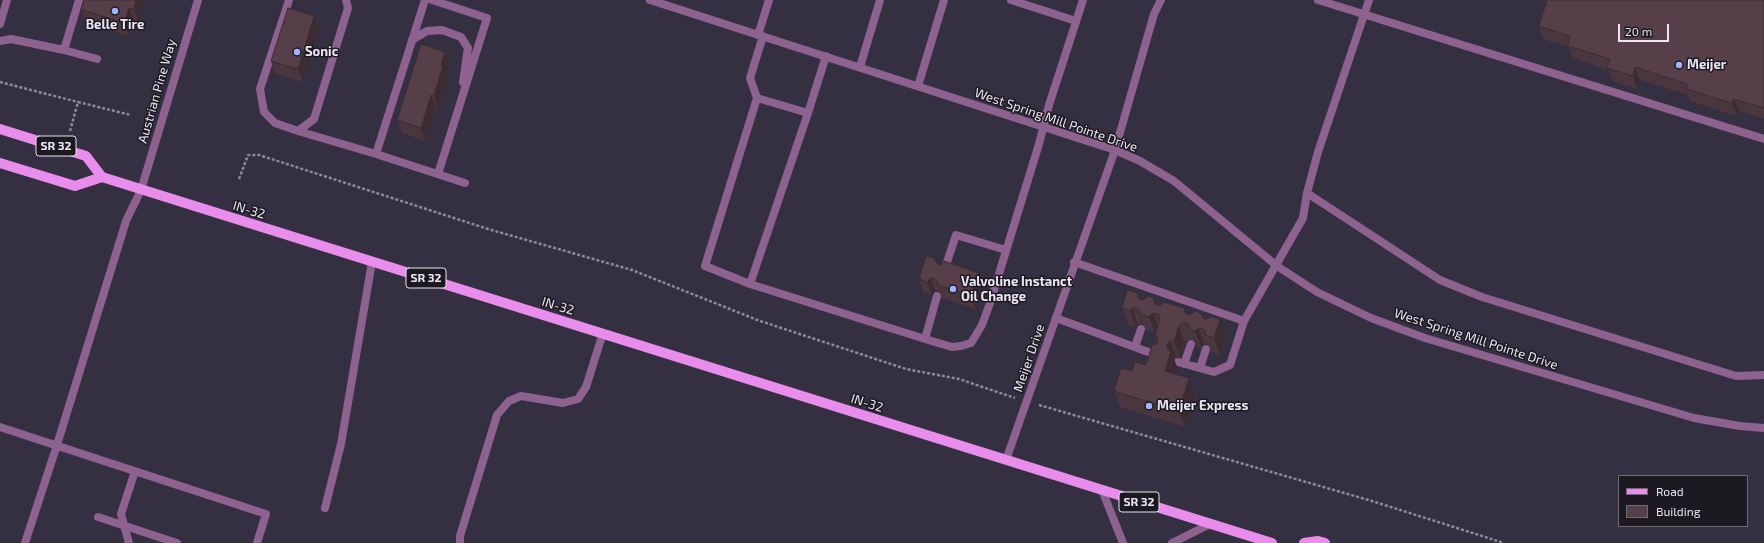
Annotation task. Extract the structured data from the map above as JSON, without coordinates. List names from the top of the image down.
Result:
{
  "streets": {
    "main road": ["SR 32", "IN-32"],
    "street": ["Austrian Pine Way", "West Spring Mill Pointe Drive", "Meijer Drive"]
  },
  "crossings": [
    ["Austrian Pine Way", "IN-32"],
    ["West Spring Mill Pointe Drive", "Meijer Drive"],
    ["SR 32", "IN-32"],
    ["SR 32", "Meijer Drive"],
    ["IN-32", "Meijer Drive"]
  ],
  "places": [
    "Belle Tire",
    "Sonic",
    "Meijer",
    "Valvoline Instanct Oil Change",
    "Meijer Express"
  ],
  "legend": ["Road", "Building"],
  "scale_bar": "20 m"
}
